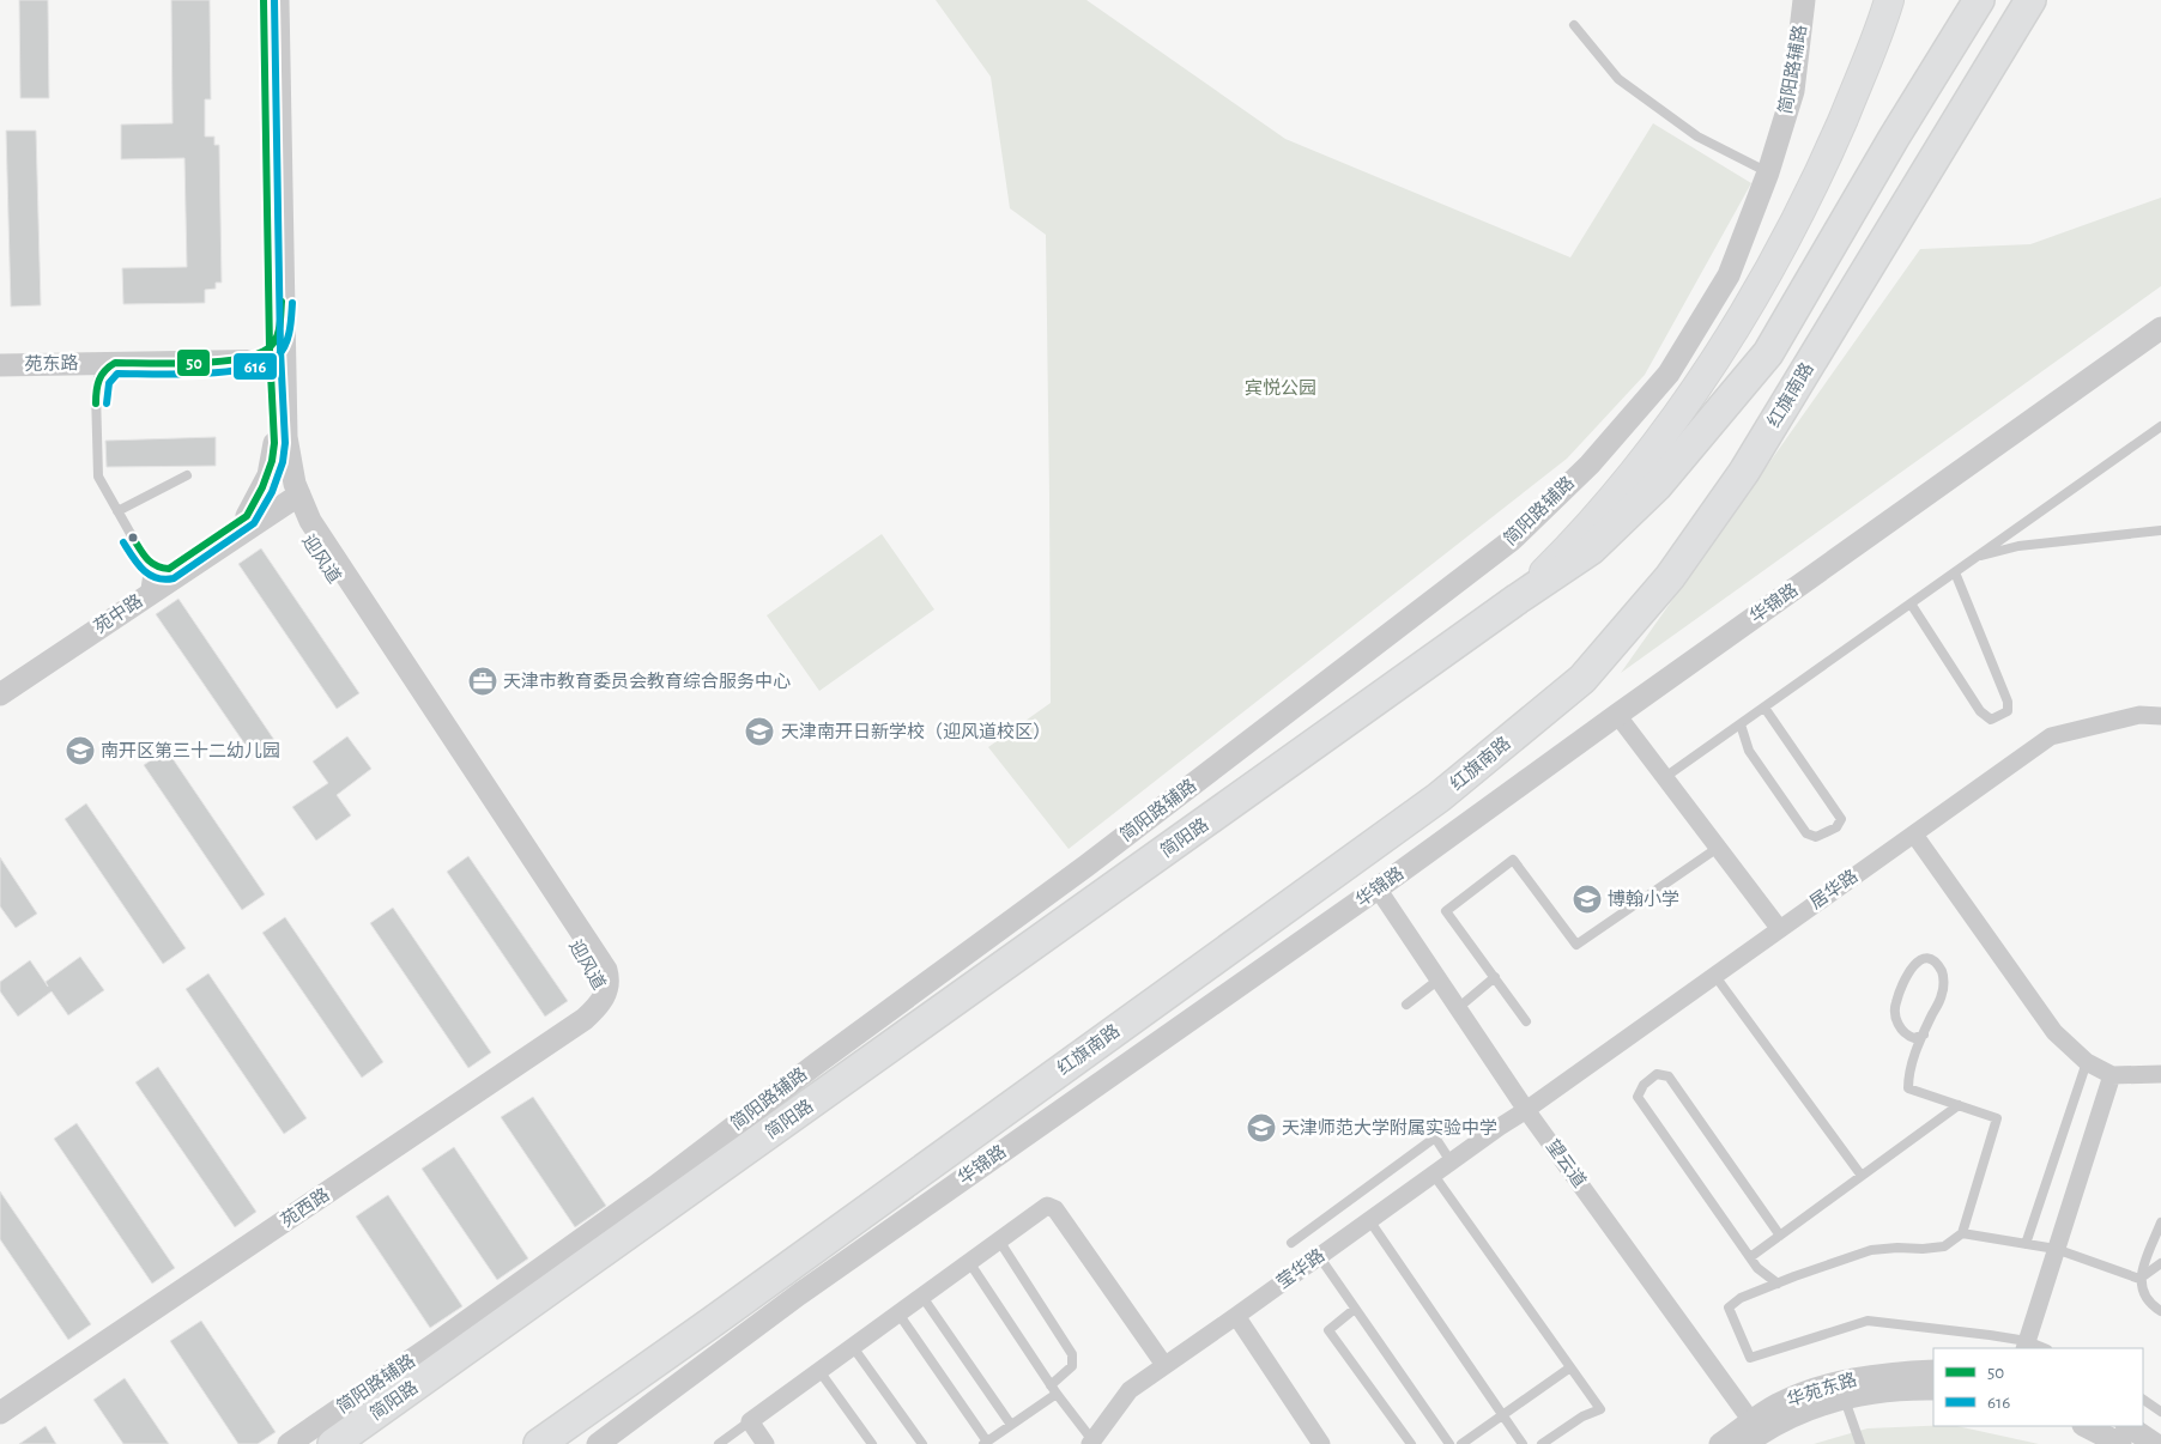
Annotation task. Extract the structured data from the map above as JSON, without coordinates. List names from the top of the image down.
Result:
{
  "streets": {
    "highway": ["红旗南路", "简阳路"],
    "street": [
      "简阳路辅路",
      "苑东路",
      "迎风道",
      "华锦路",
      "苑中路",
      "居华路",
      "望云道",
      "苑西路",
      "莹华路",
      "华苑东路"
    ]
  },
  "crossings": [
    ["苑东路", "迎风道"],
    ["迎风道", "苑中路"],
    ["迎风道", "苑西路"],
    ["华锦路", "望云道"],
    ["居华路", "望云道"],
    ["居华路", "莹华路"],
    ["望云道", "莹华路"],
    ["望云道", "华苑东路"]
  ],
  "parks": ["宾悦公园"],
  "places": {
    "office": ["天津市教育委员会教育综合服务中心"],
    "school or university": [
      "天津南开日新学校（迎风道校区）",
      "南开区第三十二幼儿园",
      "博翰小学",
      "天津师范大学附属实验中学"
    ]
  },
  "lines": ["transit line 50", "transit line 616"],
  "legend": ["50", "616"]
}
